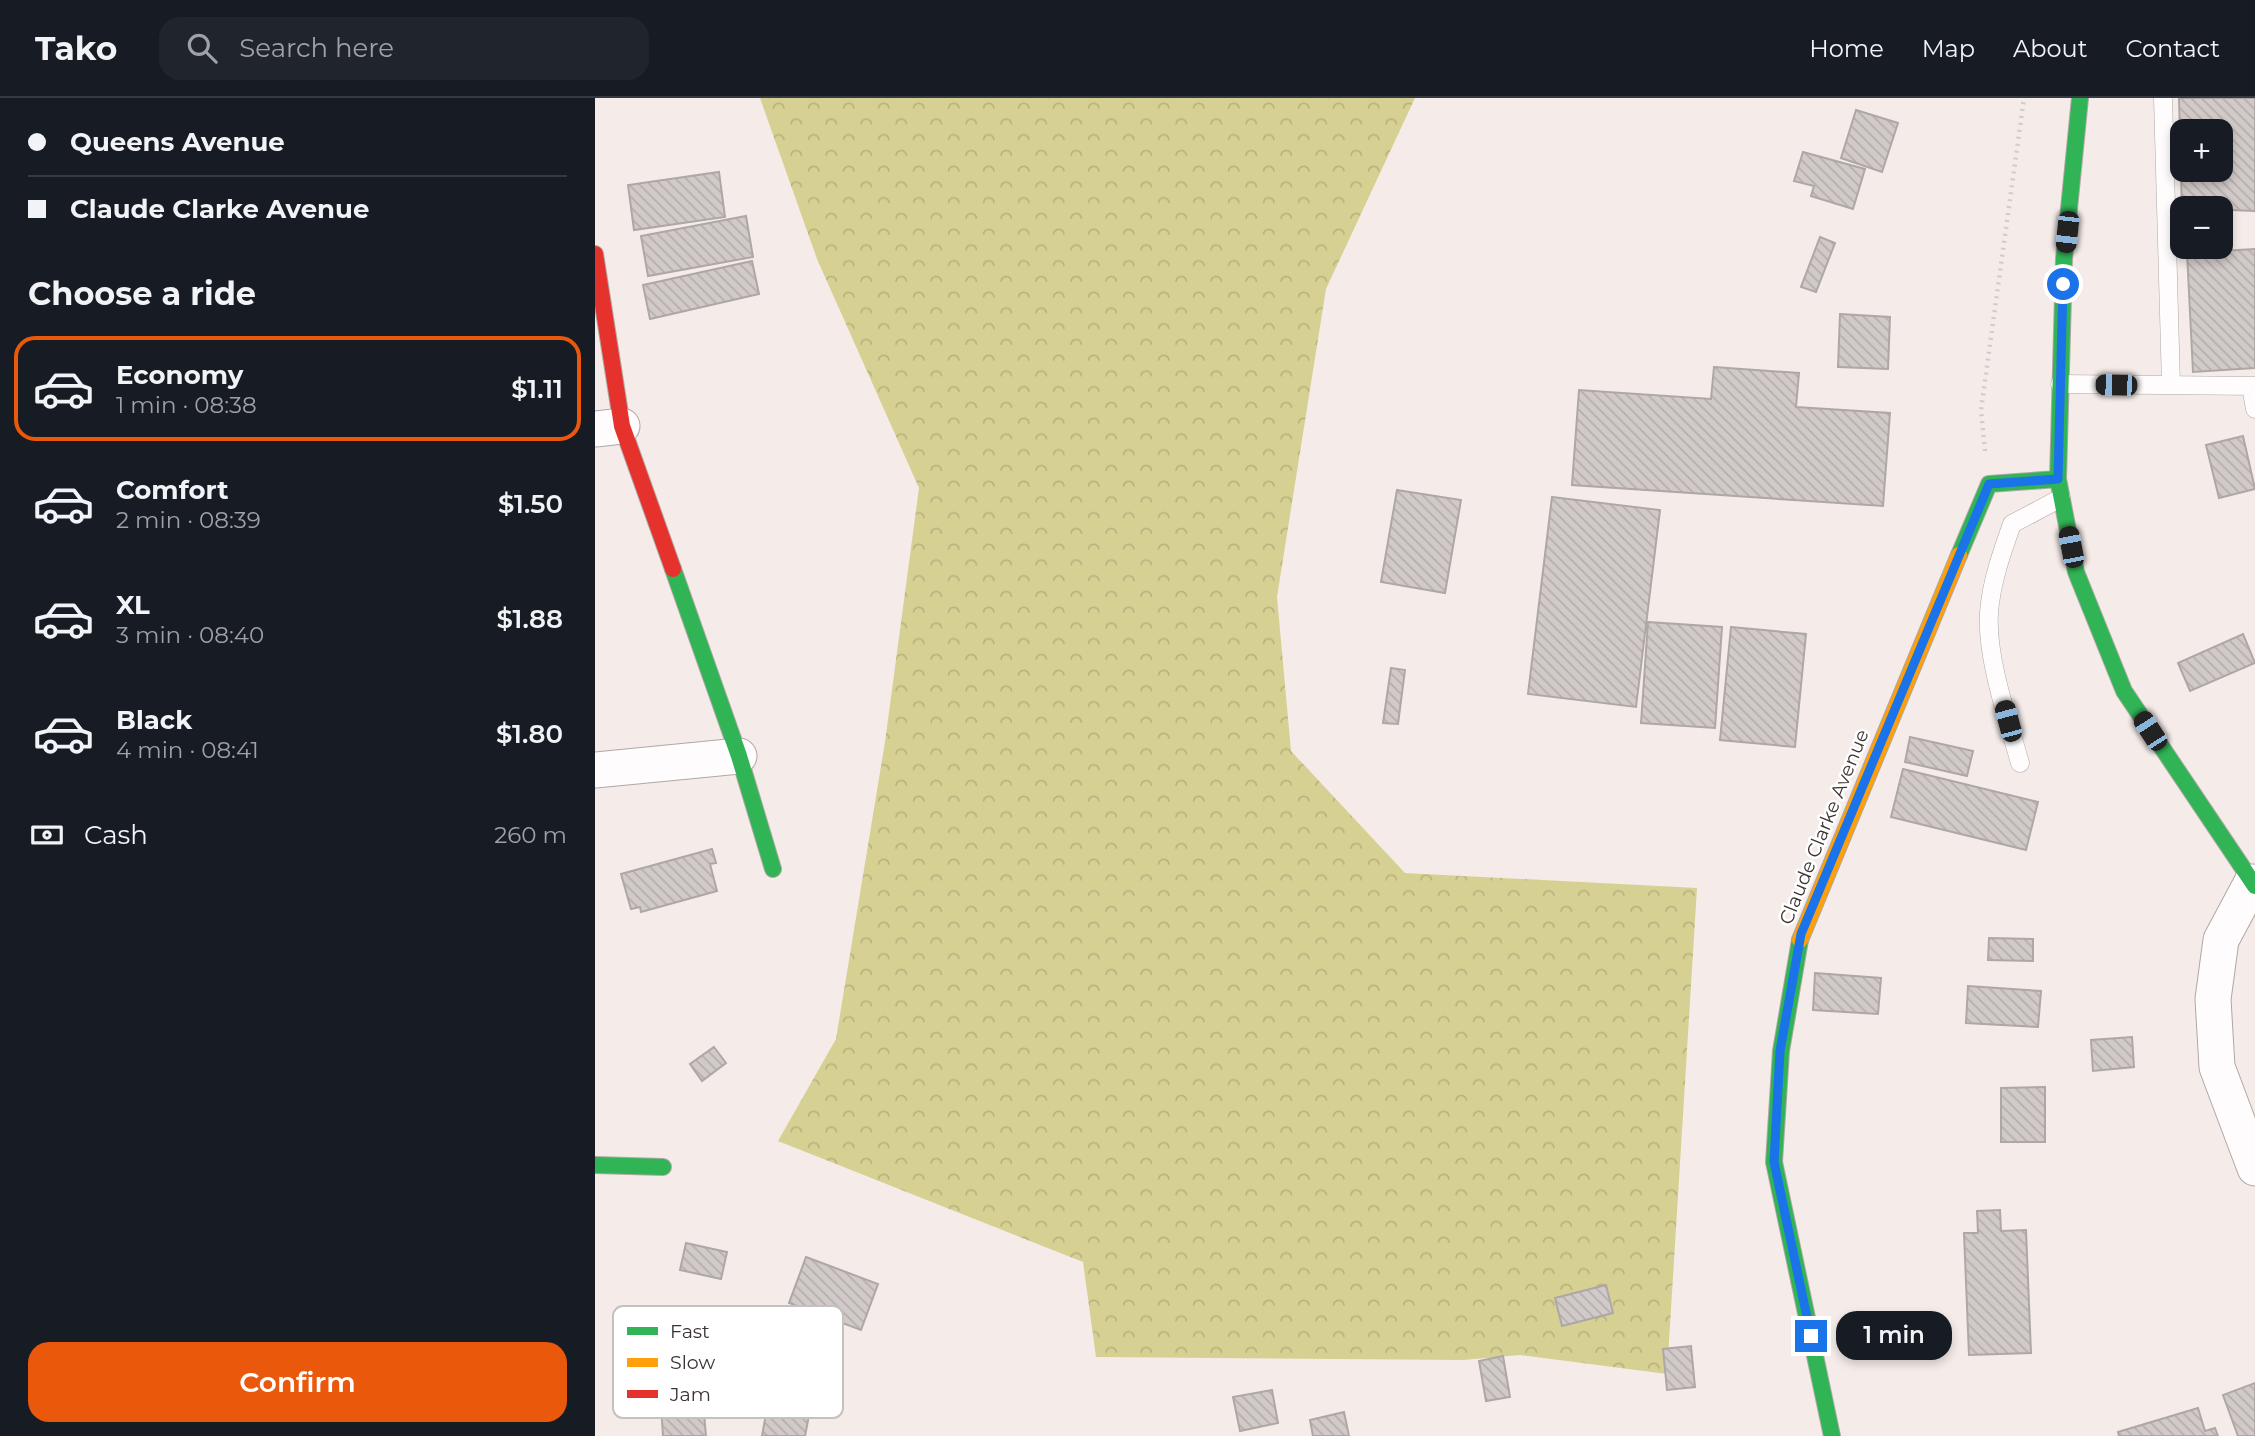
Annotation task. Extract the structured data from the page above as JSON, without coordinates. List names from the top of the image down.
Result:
{
  "streets": {
    "street": ["Claude Clarke Avenue"]
  },
  "legend": ["Fast", "Slow", "Jam"],
  "page": {
    "header": "Tako",
    "search": "Search here",
    "nav": [
      "Home",
      "Map",
      "About",
      "Contact"
    ],
    "banner": ["Queens Avenue", "Claude Clarke Avenue"],
    "map_buttons": ["+", "−"],
    "heading": "Choose a ride",
    "list": [
      {
        "name": "Economy",
        "note": "1 min · 08:38",
        "value": "$1.11"
      },
      {
        "name": "Comfort",
        "note": "2 min · 08:39",
        "value": "$1.50"
      },
      {
        "name": "XL",
        "note": "3 min · 08:40",
        "value": "$1.88"
      },
      {
        "name": "Black",
        "note": "4 min · 08:41",
        "value": "$1.80"
      }
    ],
    "pay": ["Cash", "260 m"],
    "bubble": "1 min",
    "buttons": "Confirm"
  }
}
